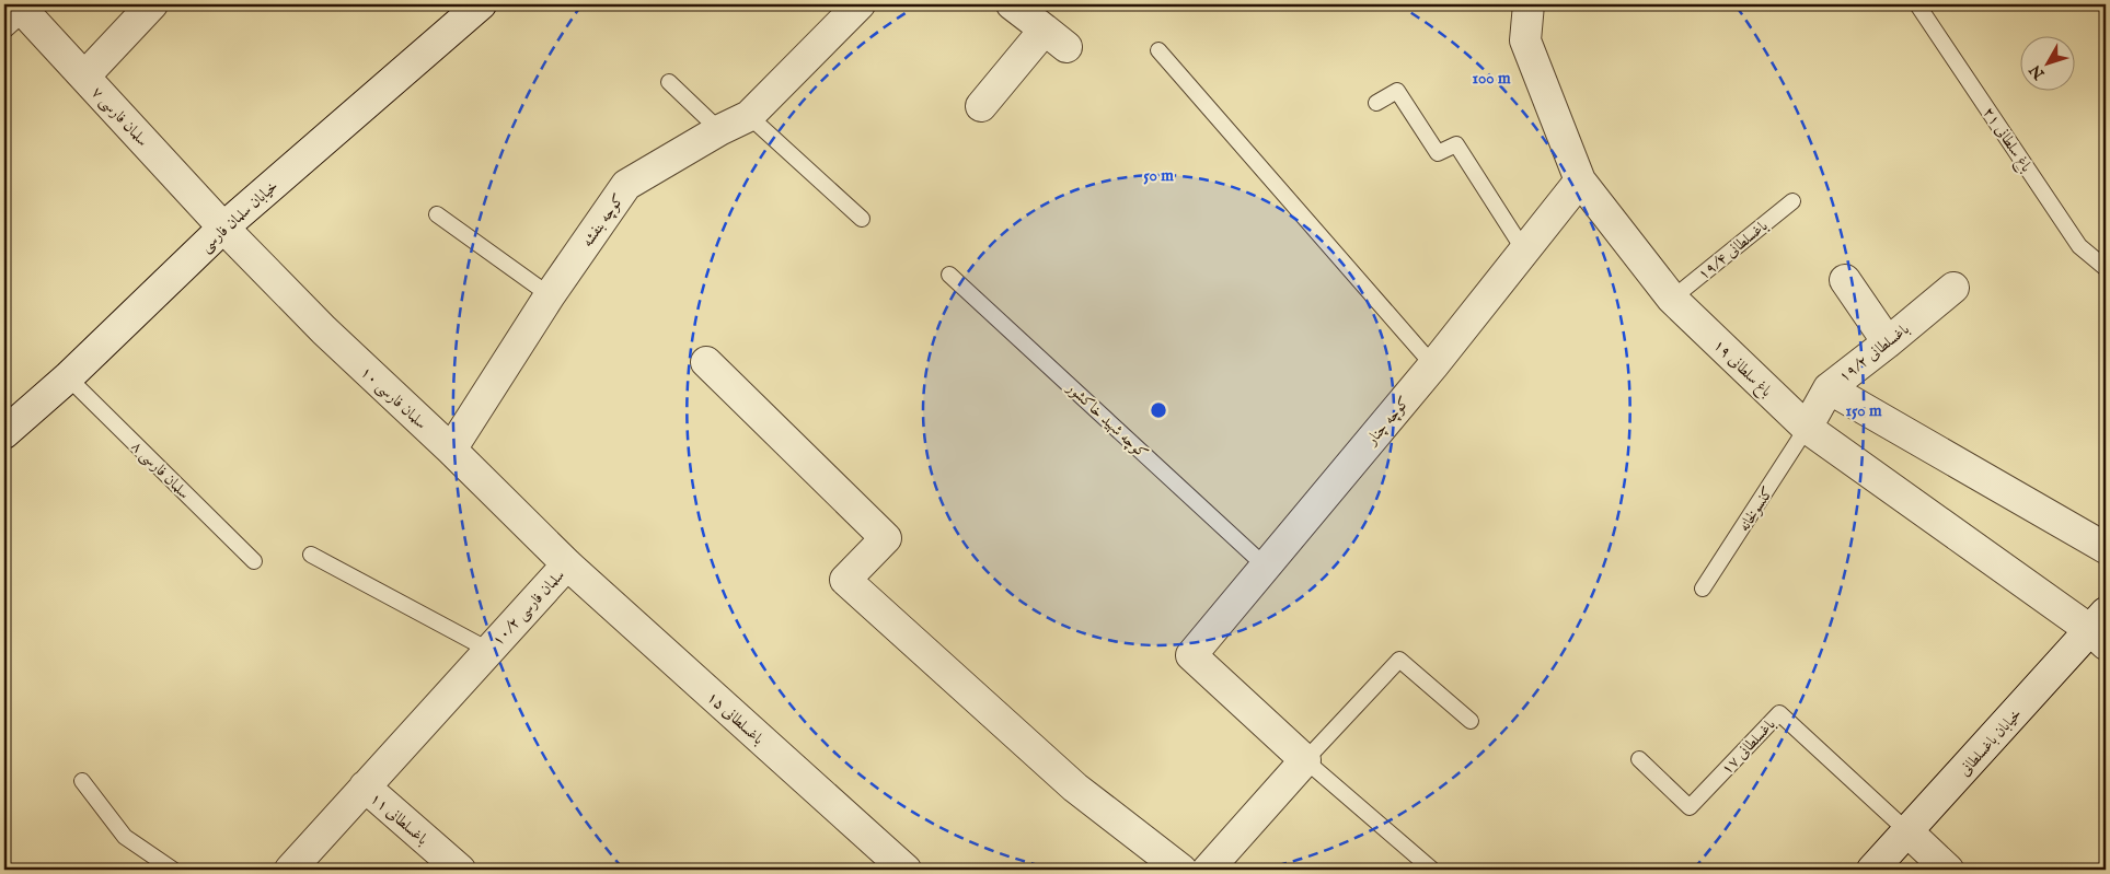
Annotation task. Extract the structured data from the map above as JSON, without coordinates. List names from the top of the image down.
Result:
{
  "streets": {
    "street": [
      "سلمان فارسی ۷",
      "خیابان سلمان فارسی",
      "کوچه بنفشه",
      "باغسلطانی ۱۹/۲",
      "باغ سلطانی ۱۹",
      "سلمان فارسی ۱۰",
      "کوچه چنار",
      "سلمان فارسی ۱۰/۲",
      "باغسلطانی ۱۵",
      "خیابان باغسلطانی",
      "باغسلطانی ۱۱"
    ],
    "lane": [
      "باغ سلطانی ۲۱",
      "باغسلطانی ۱۹/۴",
      "کوچه شهید خاکشور",
      "سلمان فارسی ۸",
      "کنسولخانه",
      "باغسلطانی ۱۷"
    ]
  },
  "crossings": [
    ["سلمان فارسی ۷", "خیابان سلمان فارسی"],
    ["سلمان فارسی ۷", "سلمان فارسی ۱۰"],
    ["خیابان سلمان فارسی", "سلمان فارسی ۱۰"],
    ["خیابان سلمان فارسی", "سلمان فارسی ۸"],
    ["کوچه بنفشه", "سلمان فارسی ۱۰"],
    ["باغسلطانی ۱۹/۴", "باغ سلطانی ۱۹"],
    ["باغسلطانی ۱۹/۲", "باغ سلطانی ۱۹"],
    ["باغسلطانی ۱۹/۲", "کنسولخانه"],
    ["باغ سلطانی ۱۹", "کوچه چنار"],
    ["باغ سلطانی ۱۹", "کنسولخانه"],
    ["باغ سلطانی ۱۹", "خیابان باغسلطانی"],
    ["سلمان فارسی ۱۰", "سلمان فارسی ۱۰/۲"],
    ["سلمان فارسی ۱۰", "باغسلطانی ۱۵"],
    ["کوچه شهید خاکشور", "کوچه چنار"],
    ["سلمان فارسی ۱۰/۲", "باغسلطانی ۱۵"],
    ["سلمان فارسی ۱۰/۲", "باغسلطانی ۱۱"],
    ["خیابان باغسلطانی", "باغسلطانی ۱۷"]
  ],
  "north": "bottom left",
  "rings": ["100 m", "50 m", "150 m"]
}
